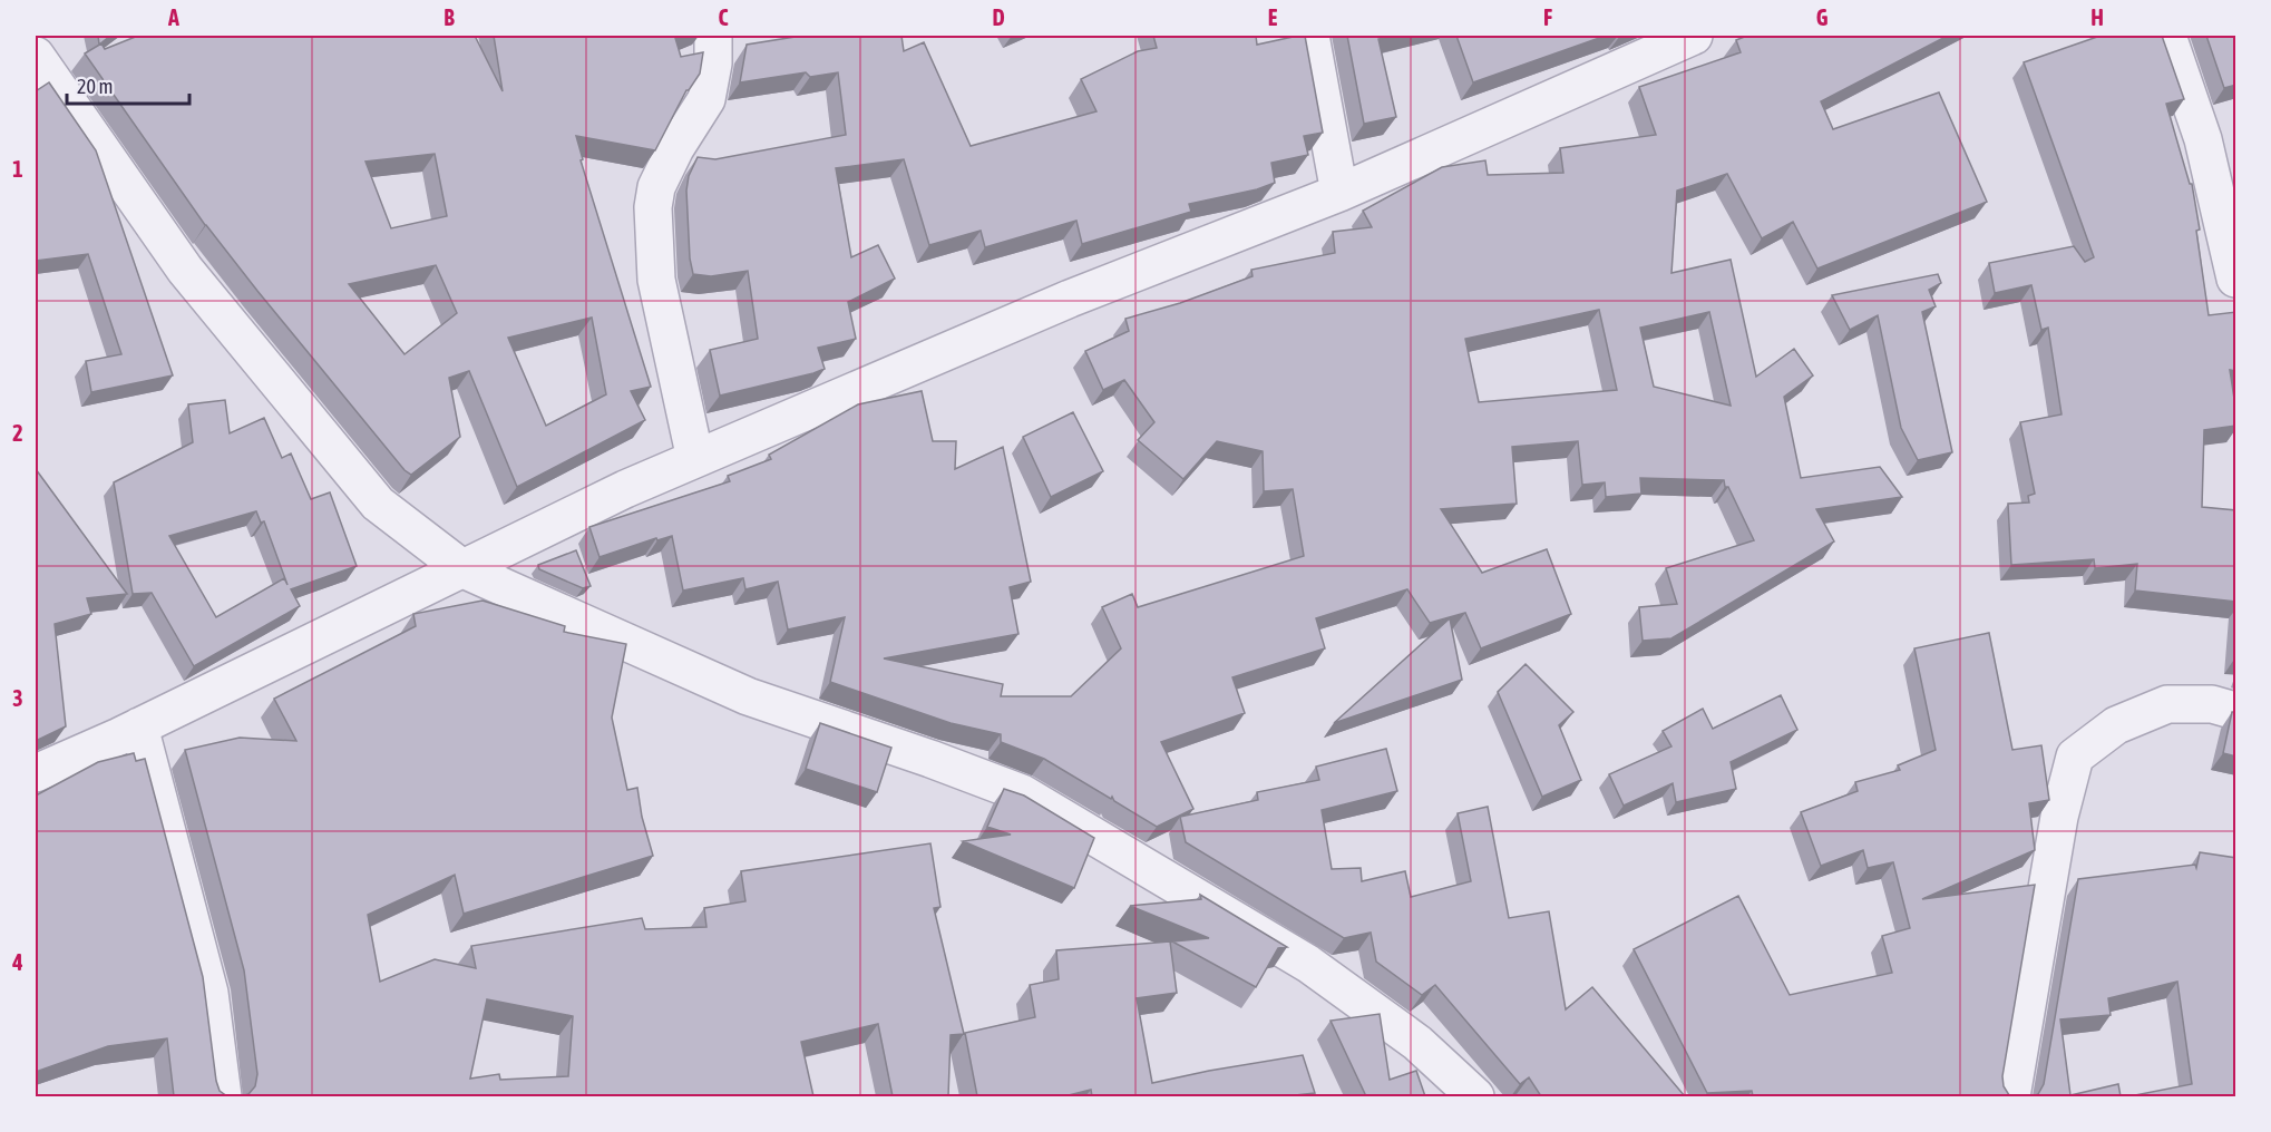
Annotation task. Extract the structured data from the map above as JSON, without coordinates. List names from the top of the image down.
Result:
{
  "scale_bar": "20 m",
  "grid": {
    "columns": [
      "A",
      "B",
      "C",
      "D",
      "E",
      "F",
      "G",
      "H"
    ],
    "rows": [
      "1",
      "2",
      "3",
      "4"
    ]
  }
}
